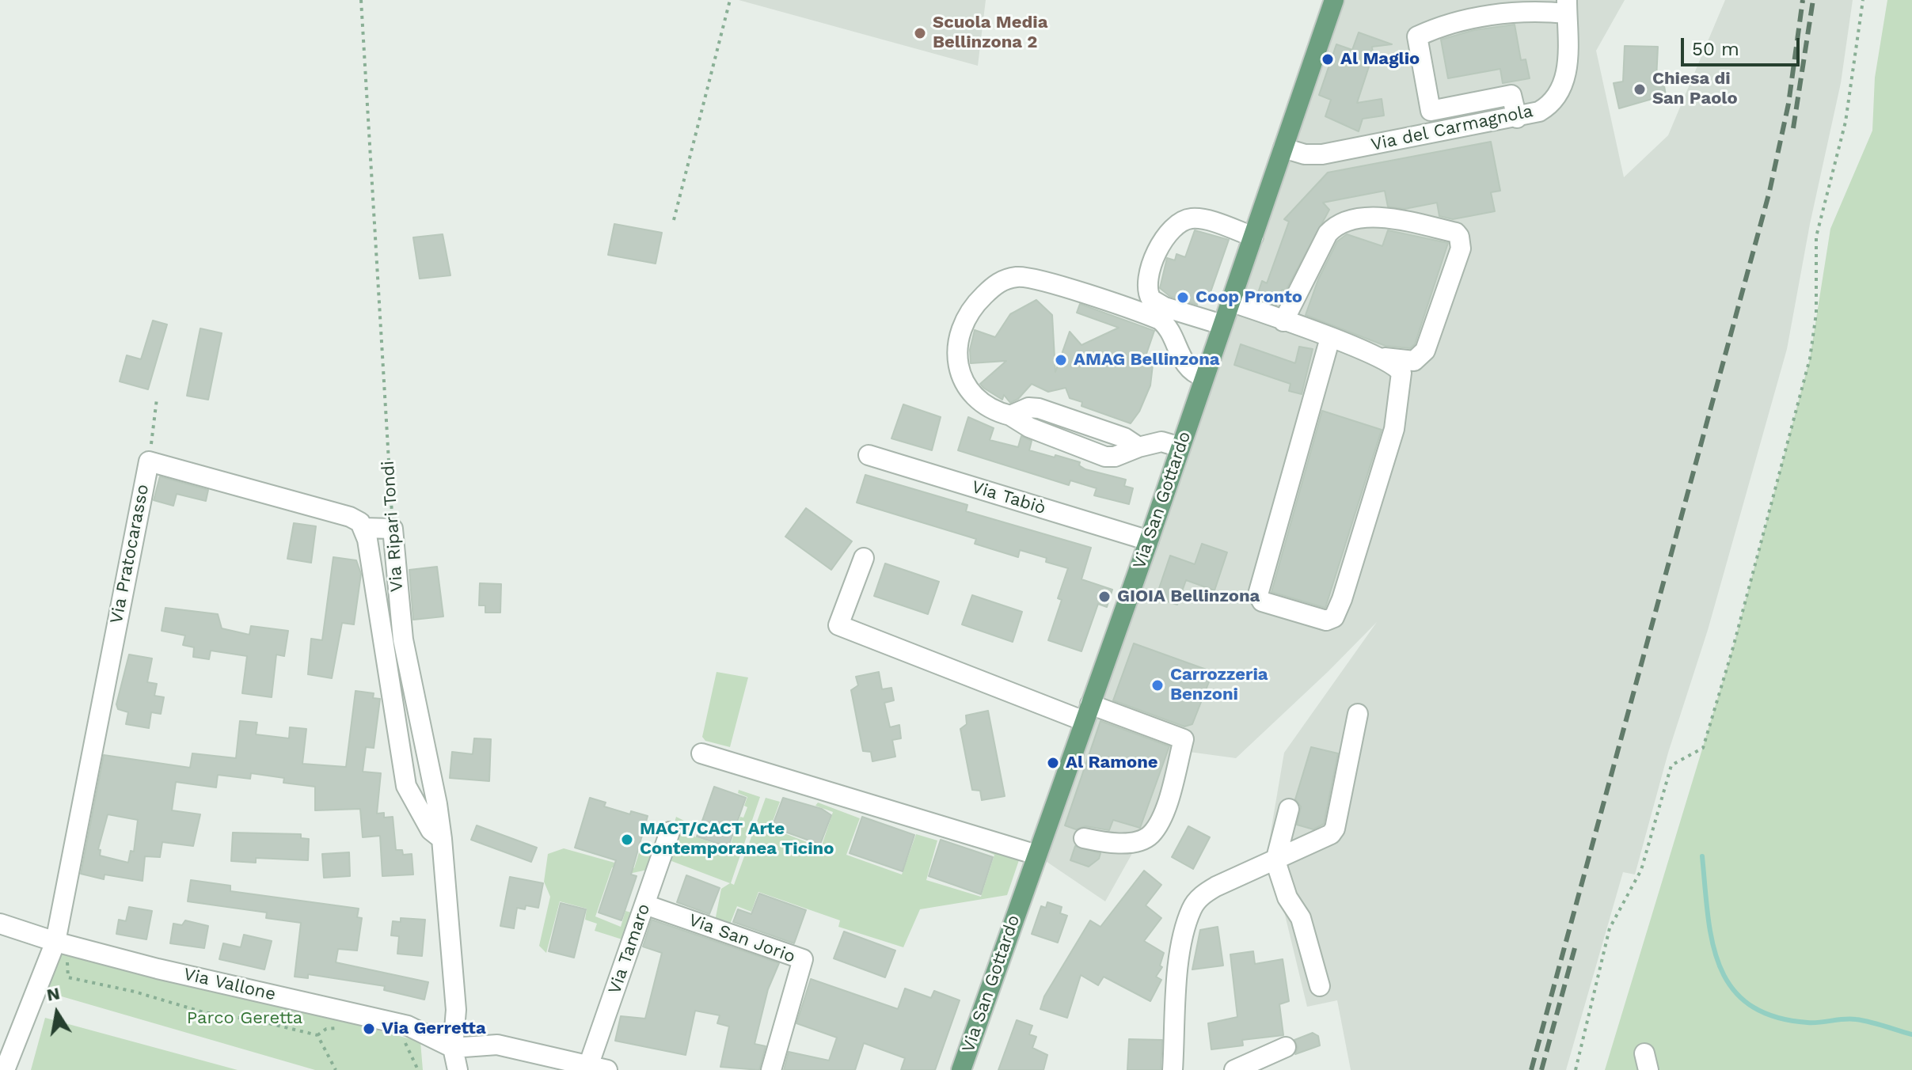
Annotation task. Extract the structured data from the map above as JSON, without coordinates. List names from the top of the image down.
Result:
{
  "streets": {
    "main road": ["Via San Gottardo"],
    "street": [
      "Via del Carmagnola",
      "Via Tabiò",
      "Via Ripari Tondi",
      "Via Pratocarasso",
      "Via San Jorio",
      "Via Tamaro",
      "Via Vallone"
    ]
  },
  "crossings": [
    ["Via del Carmagnola", "Via San Gottardo"],
    ["Via Tabiò", "Via San Gottardo"],
    ["Via Ripari Tondi", "Via Vallone"],
    ["Via Pratocarasso", "Via Vallone"],
    ["Via San Jorio", "Via Tamaro"]
  ],
  "parks": ["Parco Geretta"],
  "places": [
    "Scuola Media Bellinzona 2",
    "Al Maglio",
    "Chiesa di San Paolo",
    "Coop Pronto",
    "AMAG Bellinzona",
    "GIOIA Bellinzona",
    "Carrozzeria Benzoni",
    "Al Ramone",
    "MACT/CACT Arte Contemporanea Ticino",
    "Via Gerretta"
  ],
  "scale_bar": "50 m",
  "north": "top"
}
